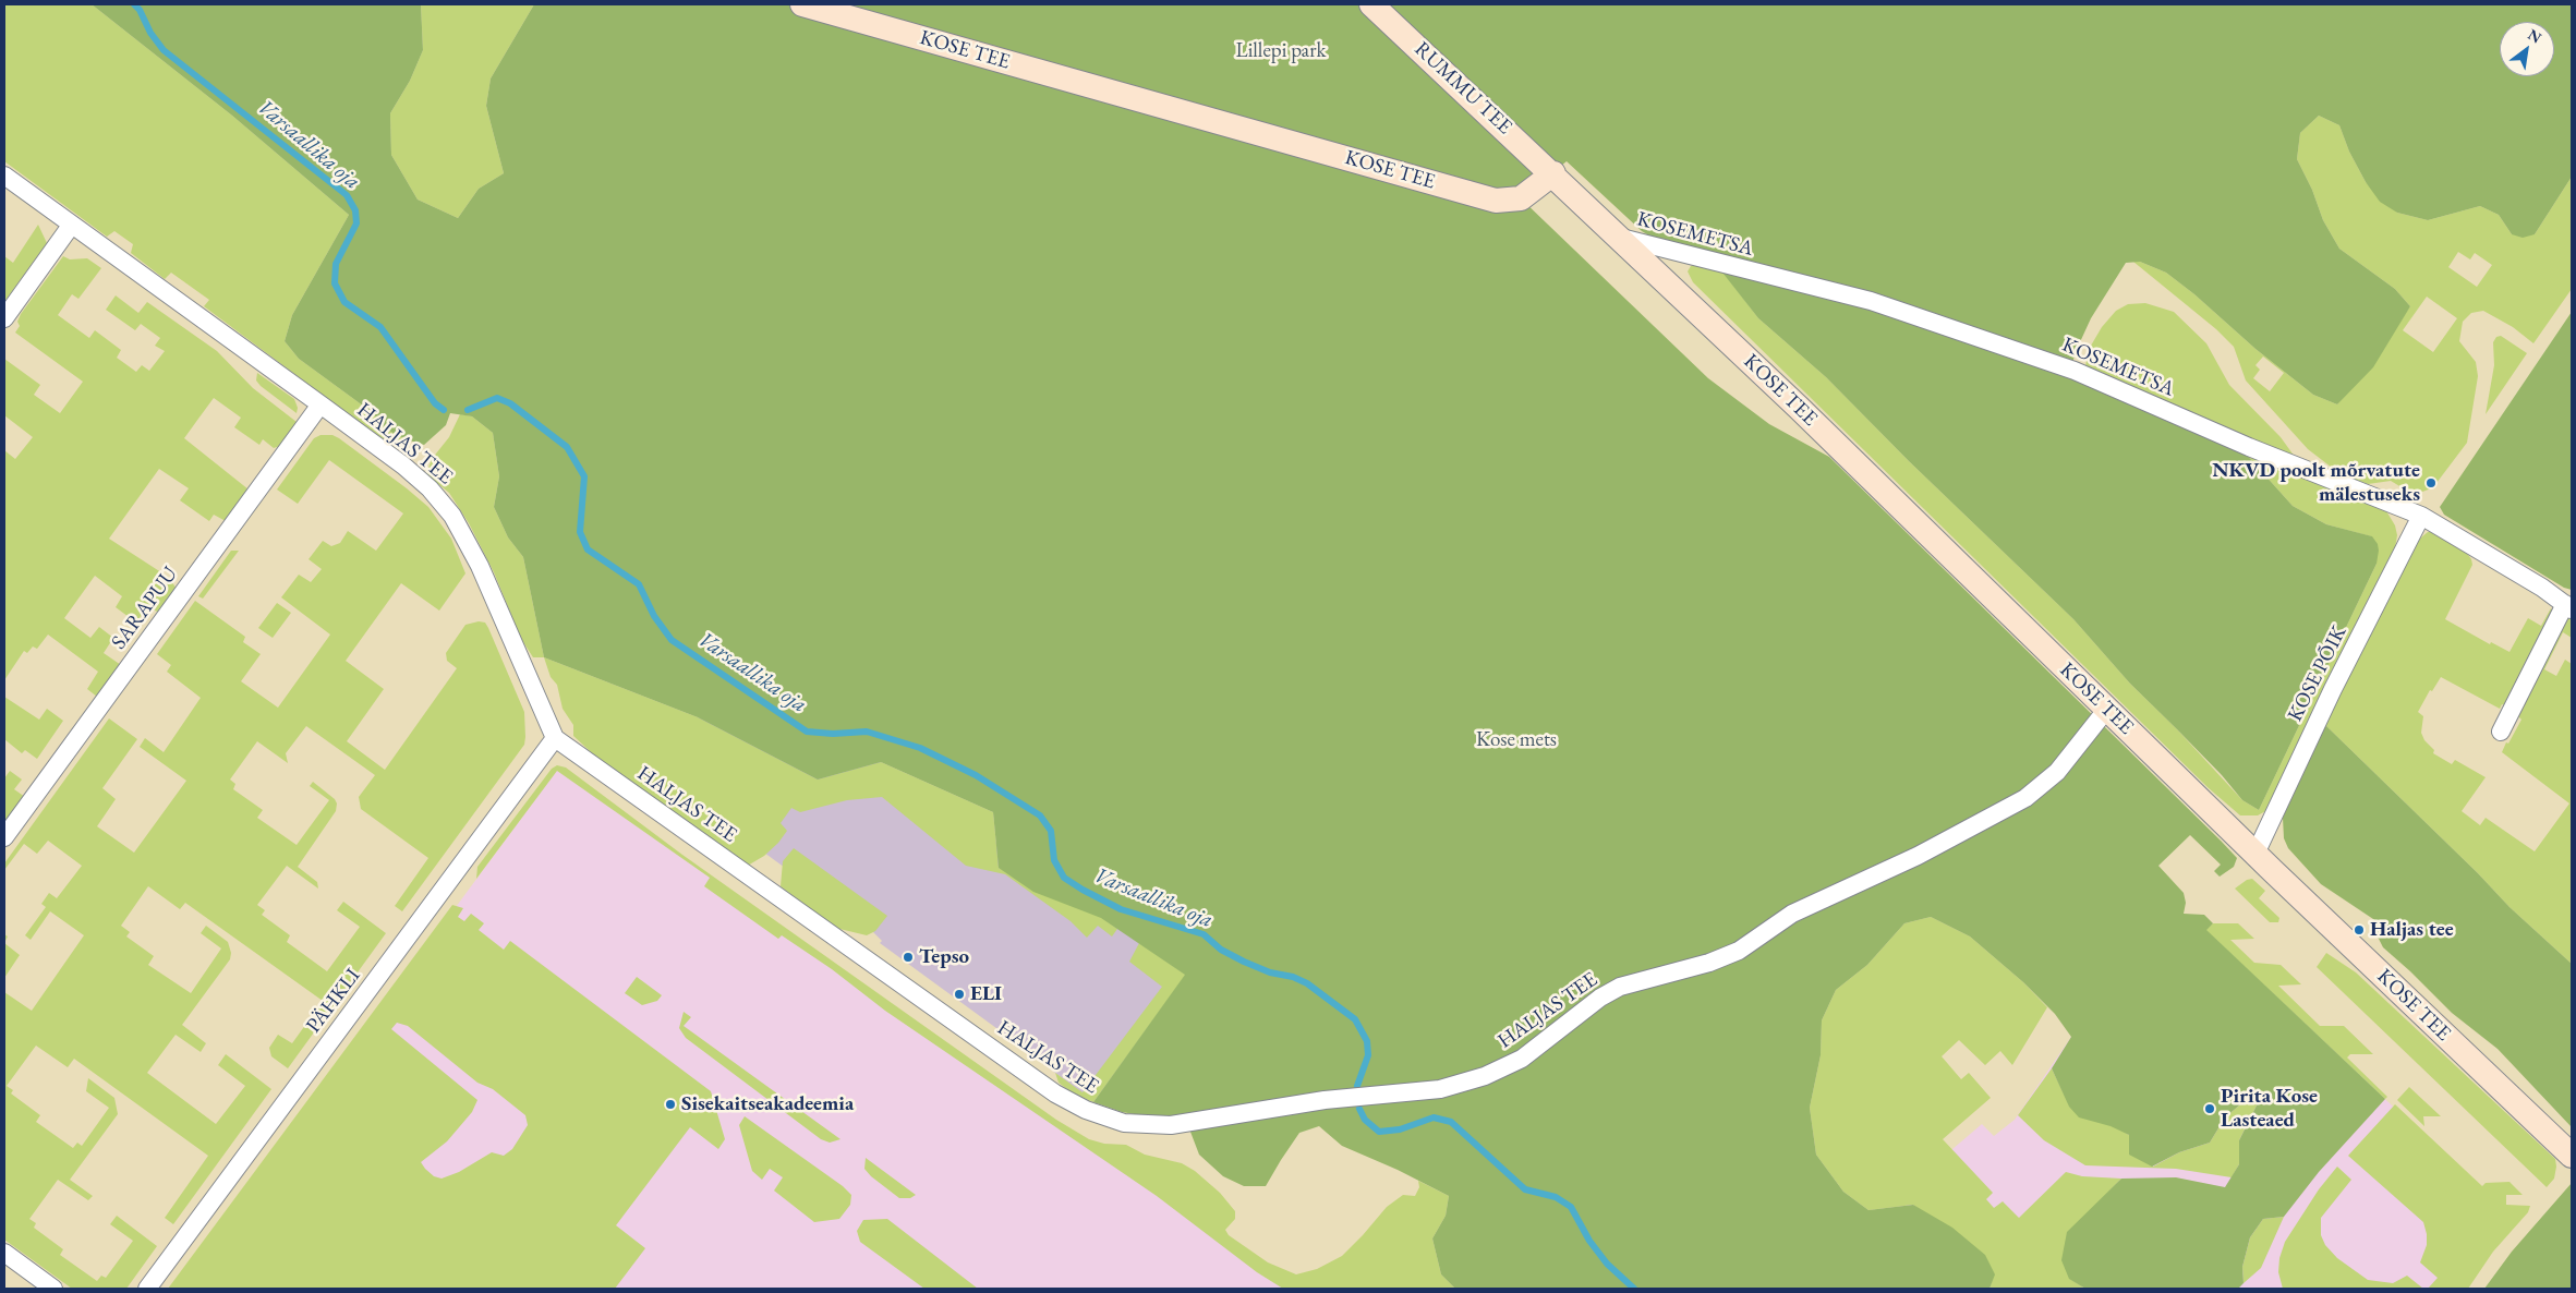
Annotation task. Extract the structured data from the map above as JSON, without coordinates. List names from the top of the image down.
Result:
{
  "streets": {
    "main road": ["KOSE TEE", "RUMMU TEE"],
    "street": [
      "KOSEMETSA",
      "HALJAS TEE",
      "SARAPUU",
      "KOSE PÕIK",
      "PÄHKLI"
    ]
  },
  "crossings": [
    ["KOSE TEE", "RUMMU TEE"],
    ["KOSE TEE", "KOSEMETSA"],
    ["KOSE TEE", "HALJAS TEE"],
    ["KOSE TEE", "KOSE PÕIK"],
    ["KOSEMETSA", "KOSE PÕIK"],
    ["HALJAS TEE", "SARAPUU"],
    ["HALJAS TEE", "PÄHKLI"]
  ],
  "water": ["Varsaallika oja"],
  "parks": ["Lillepi park", "Kose mets"],
  "places": [
    "NKVD poolt mõrvatute mälestuseks",
    "Haljas tee",
    "Tepso",
    "ELI",
    "Sisekaitseakadeemia",
    "Pirita Kose Lasteaed"
  ],
  "north": "top right"
}
